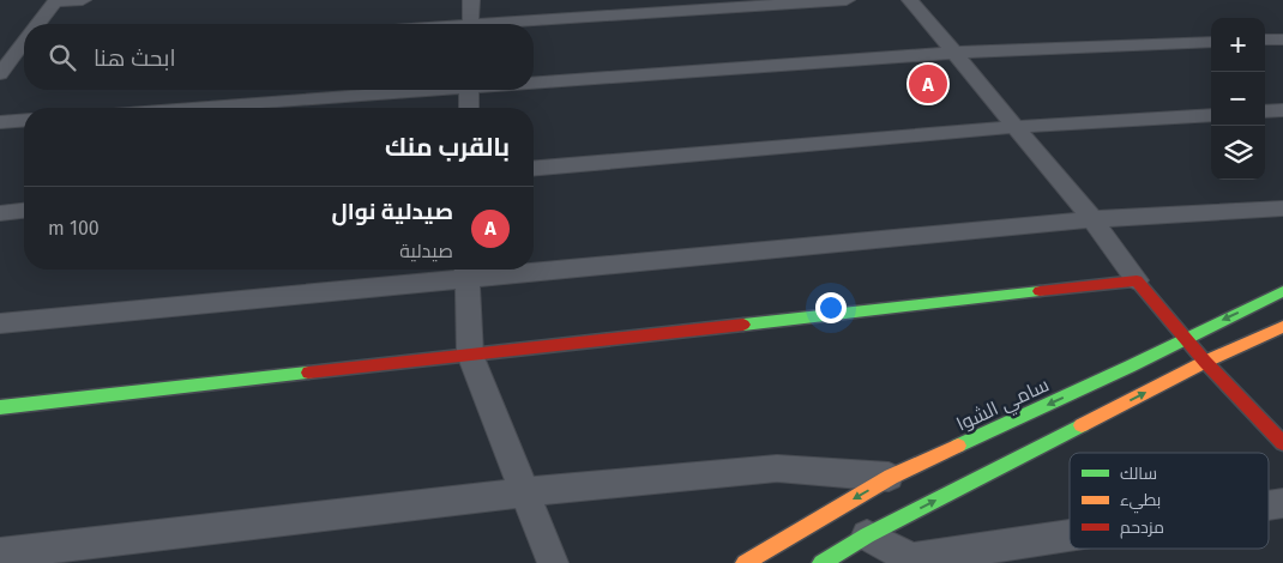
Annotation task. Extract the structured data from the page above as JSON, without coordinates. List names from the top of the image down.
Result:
{
  "streets": {
    "street": ["سامي الشوا"]
  },
  "legend": ["سالك", "بطيء", "مزدحم"],
  "page": {
    "map_buttons": ["+", "−"],
    "search": "ابحث هنا",
    "pins": "A",
    "heading": "بالقرب منك",
    "list": [
      {
        "mark": "A",
        "name": "صيدلية نوال",
        "note": "صيدلية",
        "value": "100 m"
      }
    ]
  }
}
